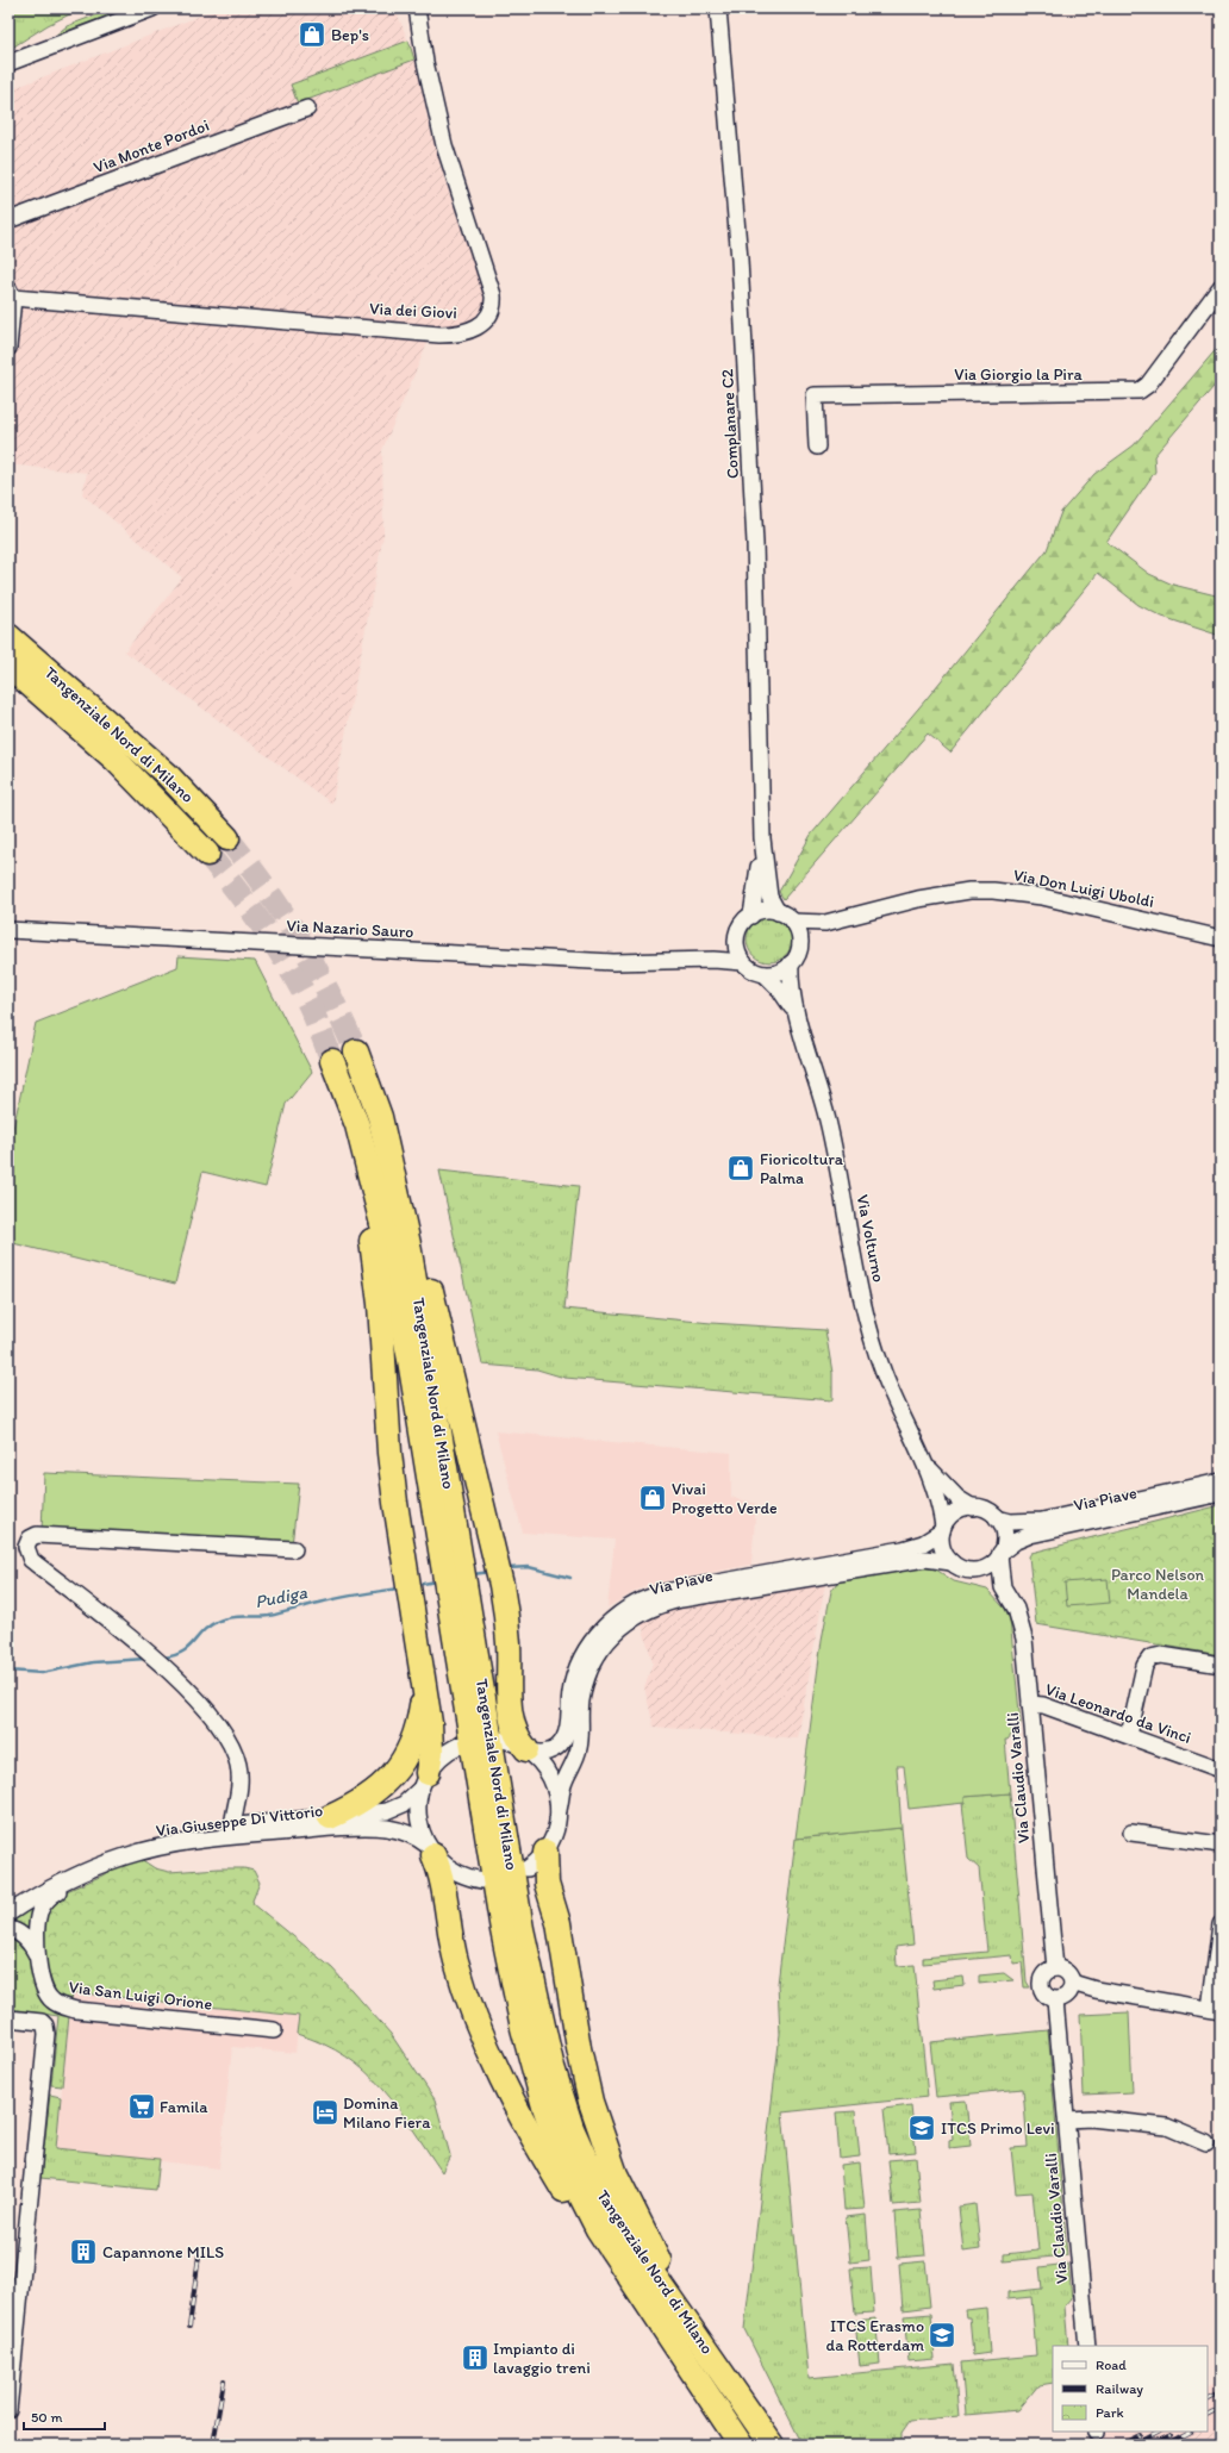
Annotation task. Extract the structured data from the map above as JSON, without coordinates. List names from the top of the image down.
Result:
{
  "streets": {
    "highway": ["Tangenziale Nord di Milano"],
    "street": [
      "Via Monte Pordoi",
      "Via dei Giovi",
      "Via Giorgio la Pira",
      "Complanare C2",
      "Via Don Luigi Uboldi",
      "Via Nazario Sauro",
      "Via Volturno",
      "Via Piave",
      "Via Leonardo da Vinci",
      "Via Claudio Varalli",
      "Via Giuseppe Di Vittorio",
      "Via San Luigi Orione"
    ]
  },
  "crossings": [
    ["Complanare C2", "Via Don Luigi Uboldi"],
    ["Complanare C2", "Via Nazario Sauro"],
    ["Complanare C2", "Via Volturno"],
    ["Tangenziale Nord di Milano", "Via Piave"],
    ["Via Don Luigi Uboldi", "Via Nazario Sauro"],
    ["Via Don Luigi Uboldi", "Via Volturno"],
    ["Via Nazario Sauro", "Via Volturno"],
    ["Via Volturno", "Via Piave"],
    ["Via Volturno", "Via Claudio Varalli"],
    ["Via Piave", "Via Claudio Varalli"],
    ["Via Leonardo da Vinci", "Via Claudio Varalli"],
    ["Via Giuseppe Di Vittorio", "Via San Luigi Orione"]
  ],
  "water": ["Pudiga"],
  "parks": ["Parco Nelson Mandela"],
  "places": {
    "shop": ["Bep's", "Fioricoltura Palma", "Vivai Progetto Verde"],
    "supermarket": ["Famila"],
    "hotel": ["Domina Milano Fiera"],
    "school or university": ["ITCS Primo Levi", "ITCS Erasmo da Rotterdam"],
    "building": ["Capannone MILS", "Impianto di lavaggio treni"]
  },
  "legend": ["Road", "Railway", "Park"],
  "scale_bar": "50 m"
}
